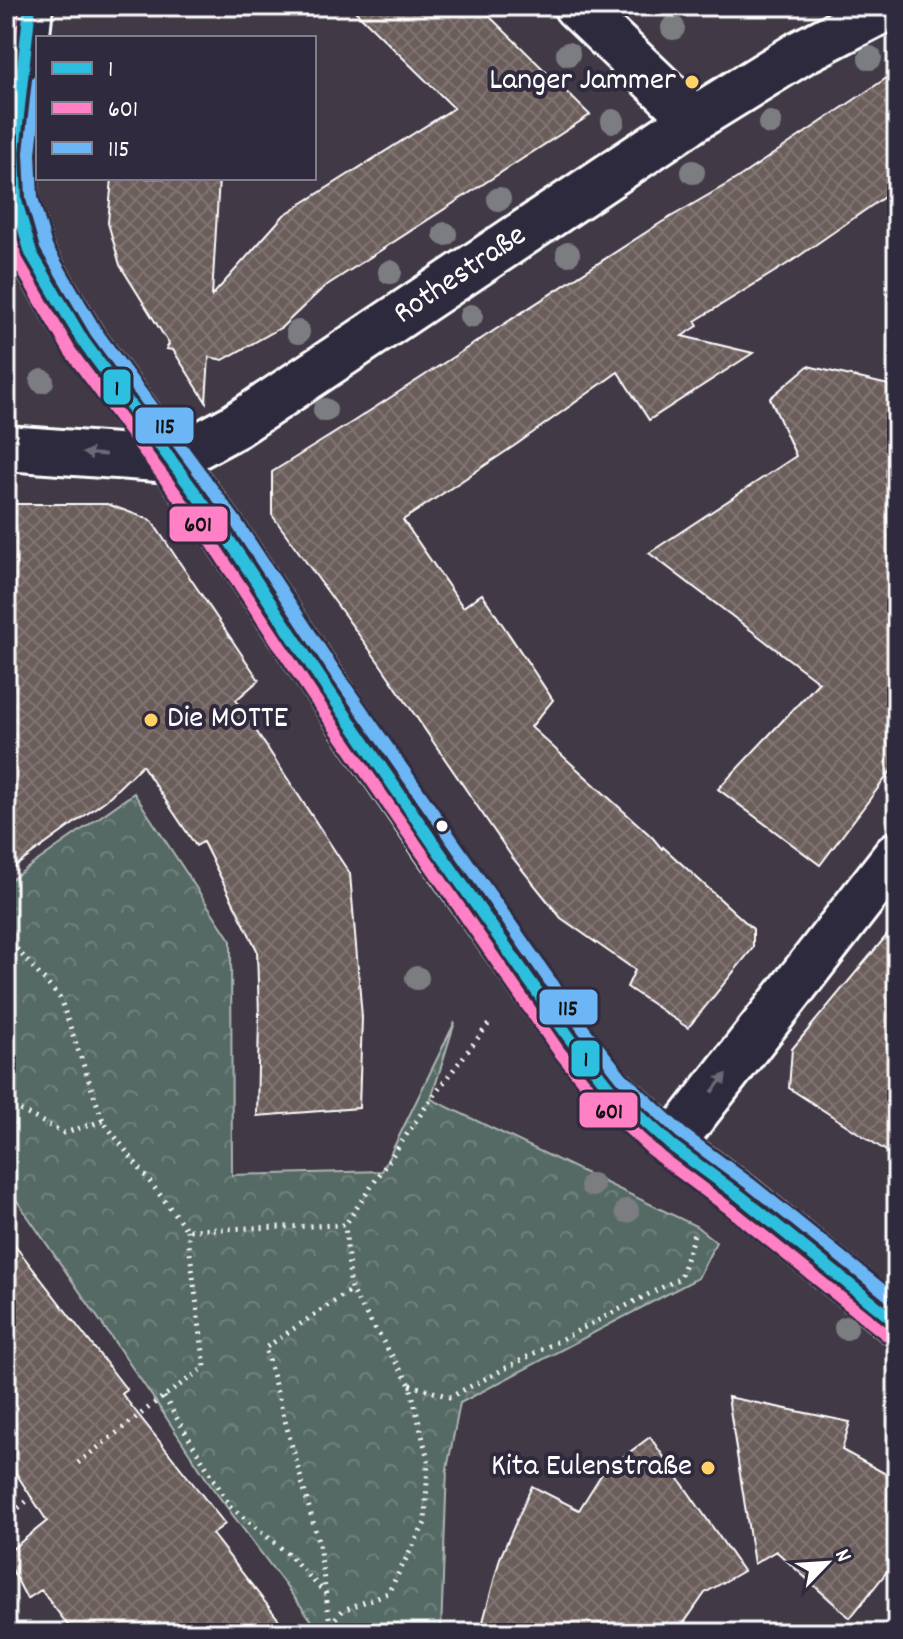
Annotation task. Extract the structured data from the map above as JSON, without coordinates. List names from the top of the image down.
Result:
{
  "streets": {
    "street": ["Rothestraße"]
  },
  "places": ["Langer Jammer", "Die MOTTE", "Kita Eulenstraße"],
  "lines": ["transit line 1", "transit line 601", "transit line 115"],
  "legend": ["1", "601", "115"],
  "north": "top right"
}
